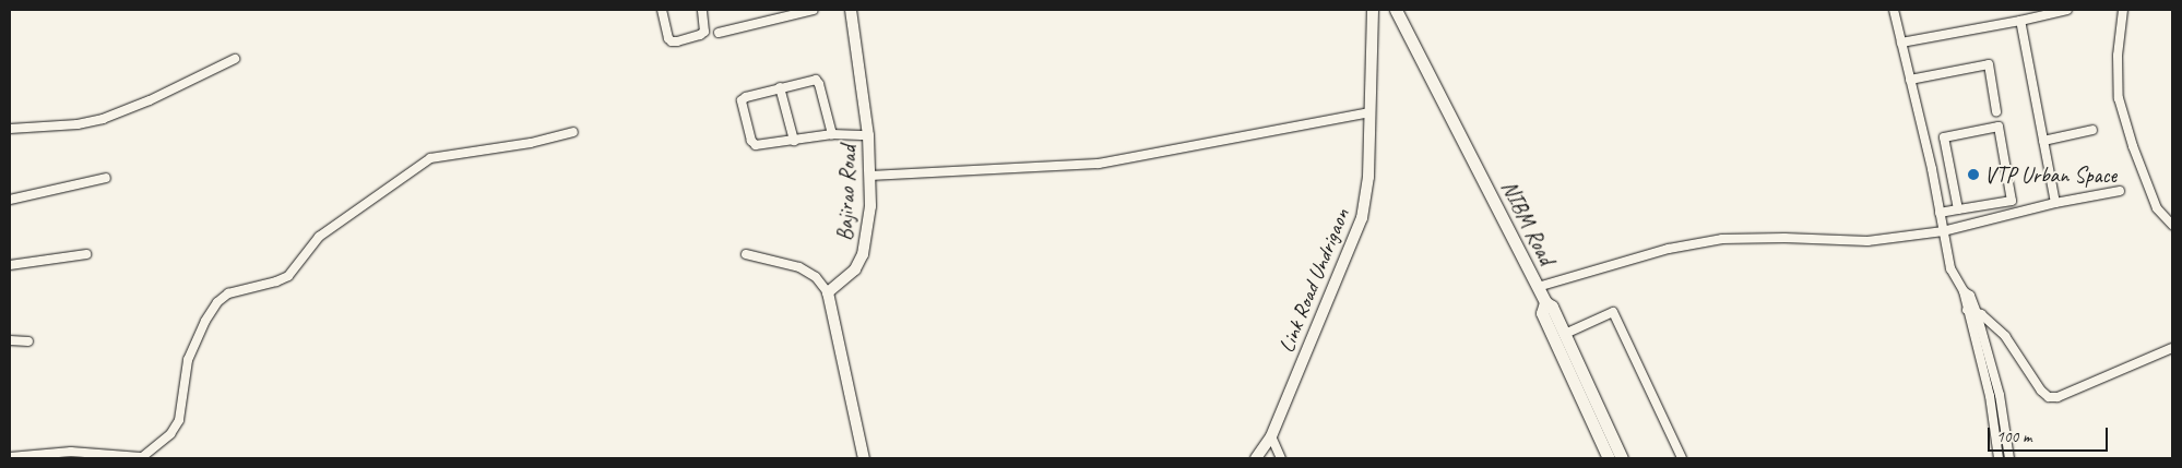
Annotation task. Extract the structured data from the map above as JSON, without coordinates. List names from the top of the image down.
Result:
{
  "streets": {
    "main road": ["NIBM Road"],
    "street": ["Bajirao Road", "Link Road Undrigaon"]
  },
  "places": ["VTP Urban Space"],
  "scale_bar": "100 m"
}
